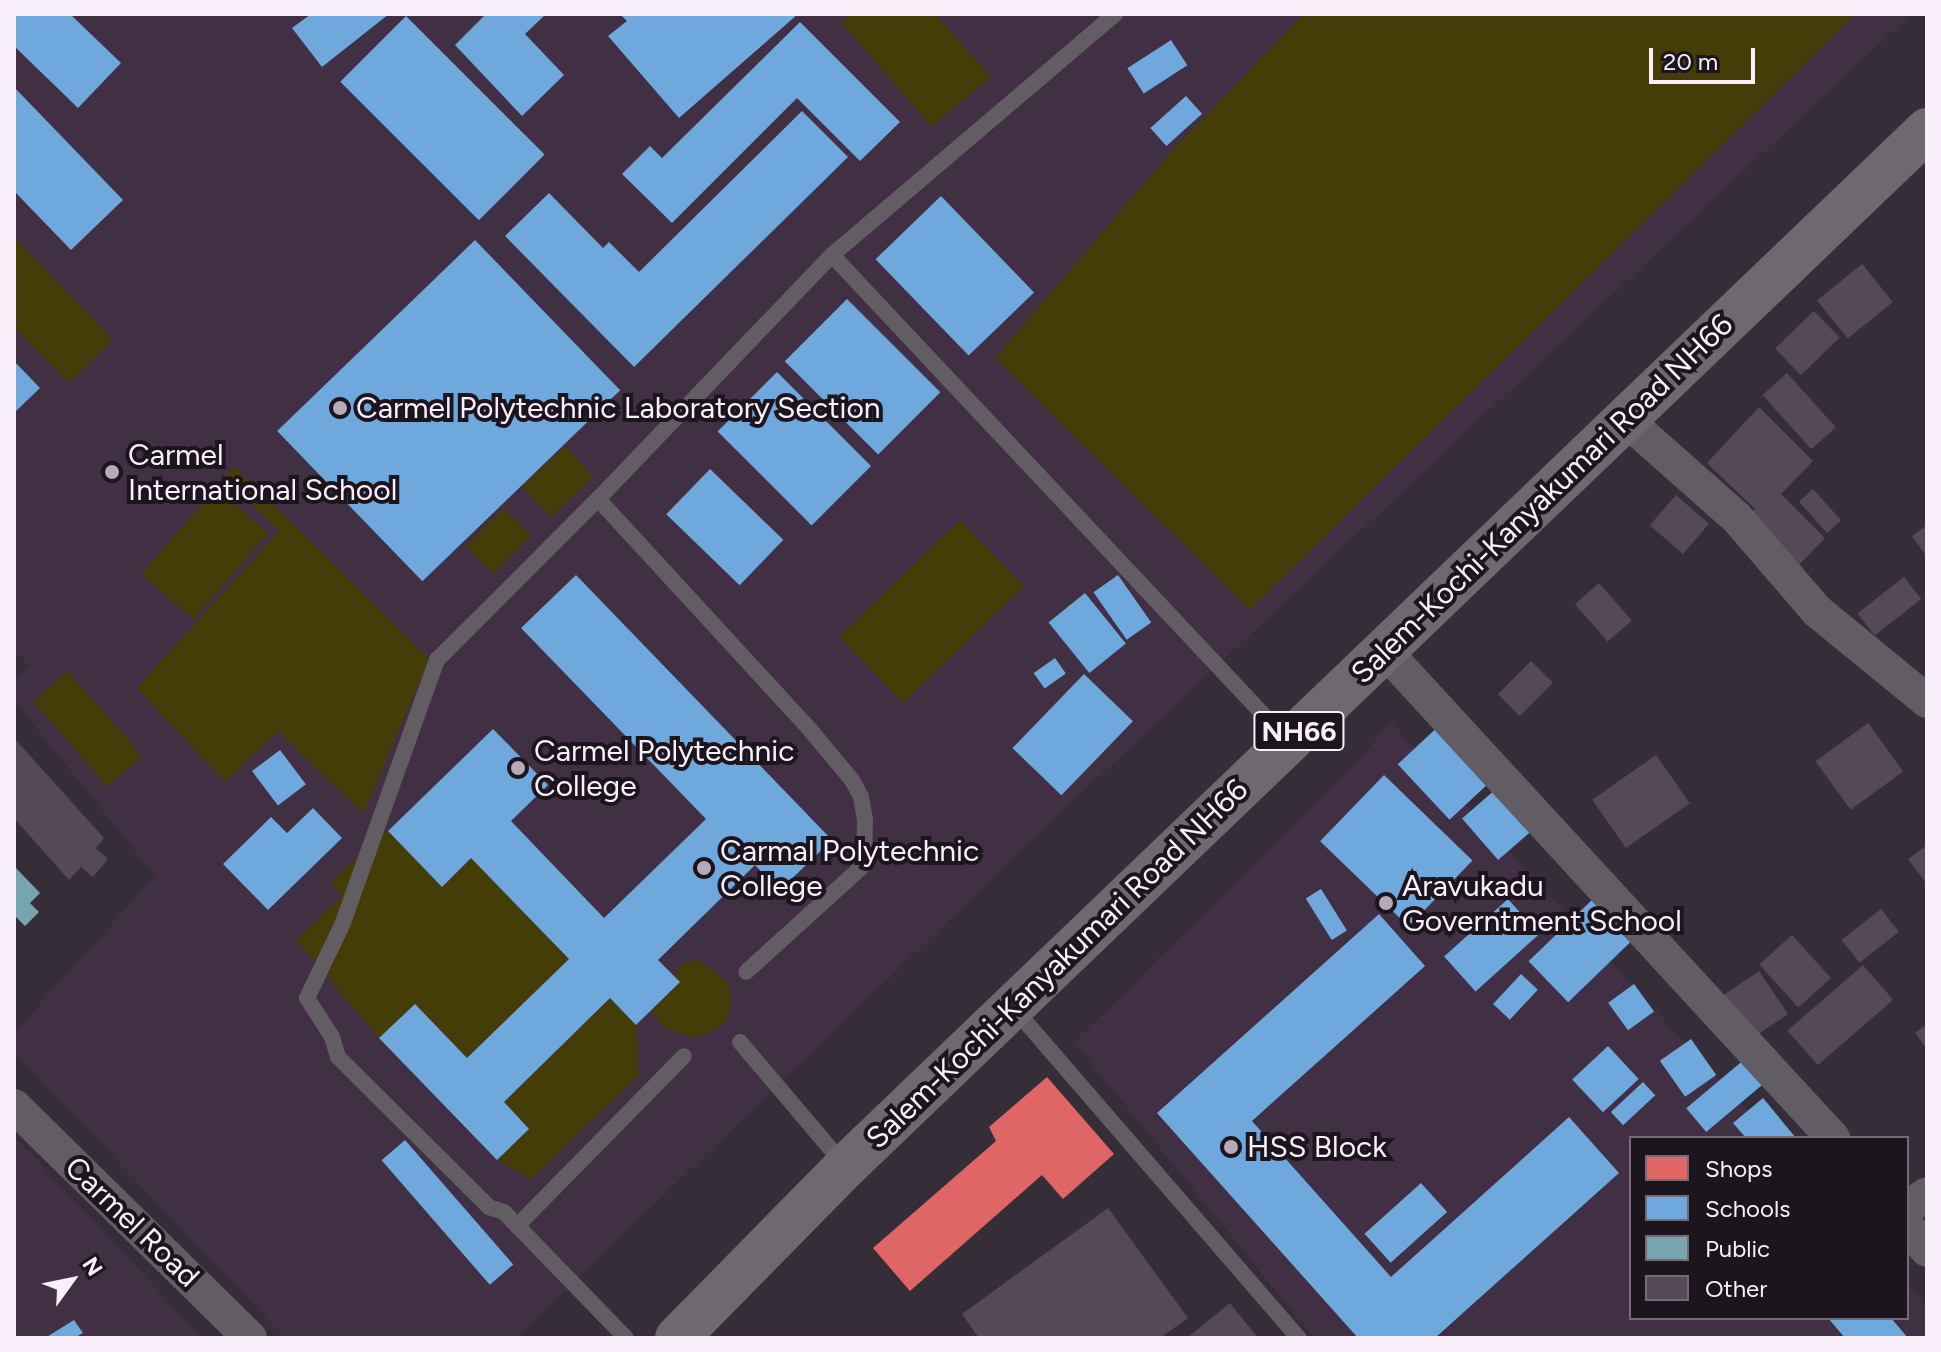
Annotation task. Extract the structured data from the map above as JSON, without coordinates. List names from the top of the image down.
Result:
{
  "streets": {
    "highway": ["Salem-Kochi-Kanyakumari Road NH66", "NH66"],
    "street": ["Carmel Road"]
  },
  "places": [
    "Carmel Polytechnic Laboratory Section",
    "Carmel International School",
    "Carmel Polytechnic College",
    "Carmal Polytechnic College",
    "Aravukadu Governtment School",
    "HSS Block"
  ],
  "legend": [
    "Shops",
    "Schools",
    "Public",
    "Other"
  ],
  "scale_bar": "20 m",
  "north": "top right"
}
